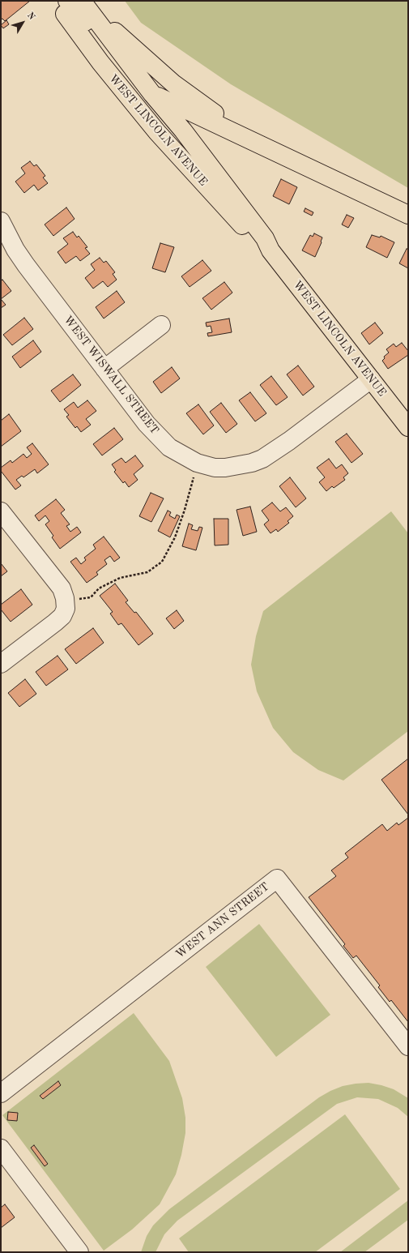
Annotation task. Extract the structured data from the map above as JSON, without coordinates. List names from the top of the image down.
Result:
{
  "streets": {
    "main road": ["WEST LINCOLN AVENUE"],
    "street": ["WEST WISWALL STREET", "WEST ANN STREET"]
  },
  "crossings": [
    ["WEST LINCOLN AVENUE", "WEST WISWALL STREET"]
  ],
  "north": "top right"
}
